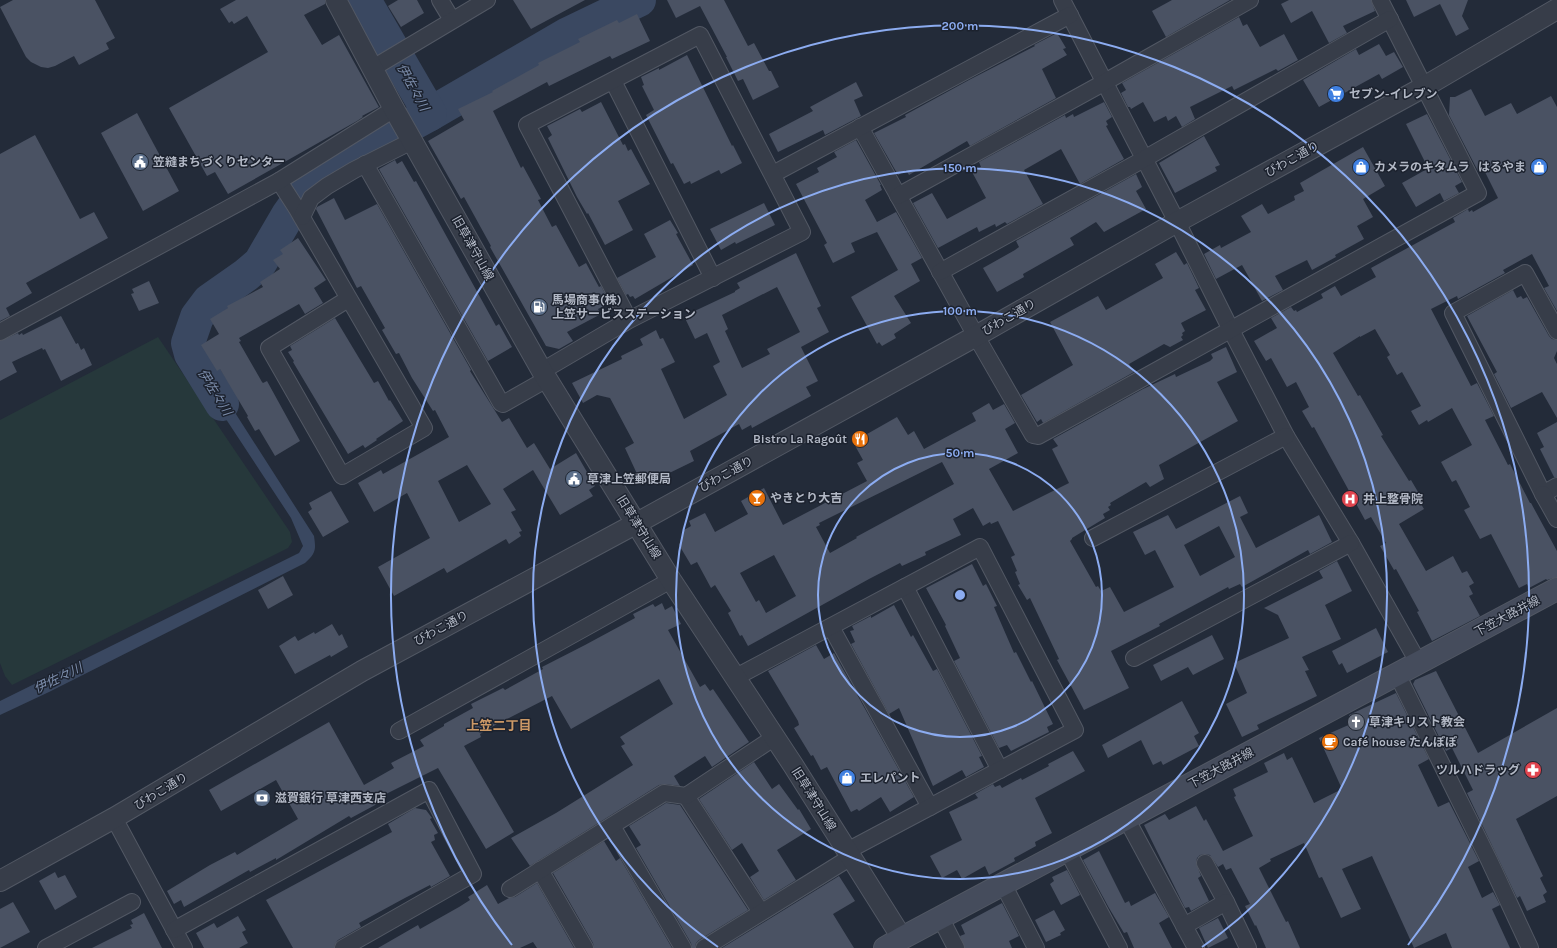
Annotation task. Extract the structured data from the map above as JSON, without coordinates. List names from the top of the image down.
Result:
{
  "streets": {
    "main road": ["下笠大路井線"],
    "street": ["びわこ通り", "旧草津守山線"]
  },
  "crossings": [
    ["びわこ通り", "旧草津守山線"],
    ["旧草津守山線", "下笠大路井線"]
  ],
  "districts": ["上笠二丁目"],
  "water": ["伊佐々川"],
  "places": {
    "supermarket": ["セブン-イレブン"],
    "public building": ["笠縫まちづくりセンター", "草津上笠郵便局"],
    "shop": ["カメラのキタムラ", "はるやま", "エレパント"],
    "fuel station": ["馬場商事(株) 上笠サービスステーション"],
    "restaurant": ["Bistro La Ragoût"],
    "bar": ["やきとり大吉"],
    "hospital": ["井上整骨院"],
    "church": ["草津キリスト教会"],
    "cafe": ["Café house たんぽぽ"],
    "pharmacy": ["ツルハドラッグ"],
    "bank": ["滋賀銀行 草津西支店"]
  },
  "rings": [
    "200 m",
    "150 m",
    "100 m",
    "50 m"
  ]
}
